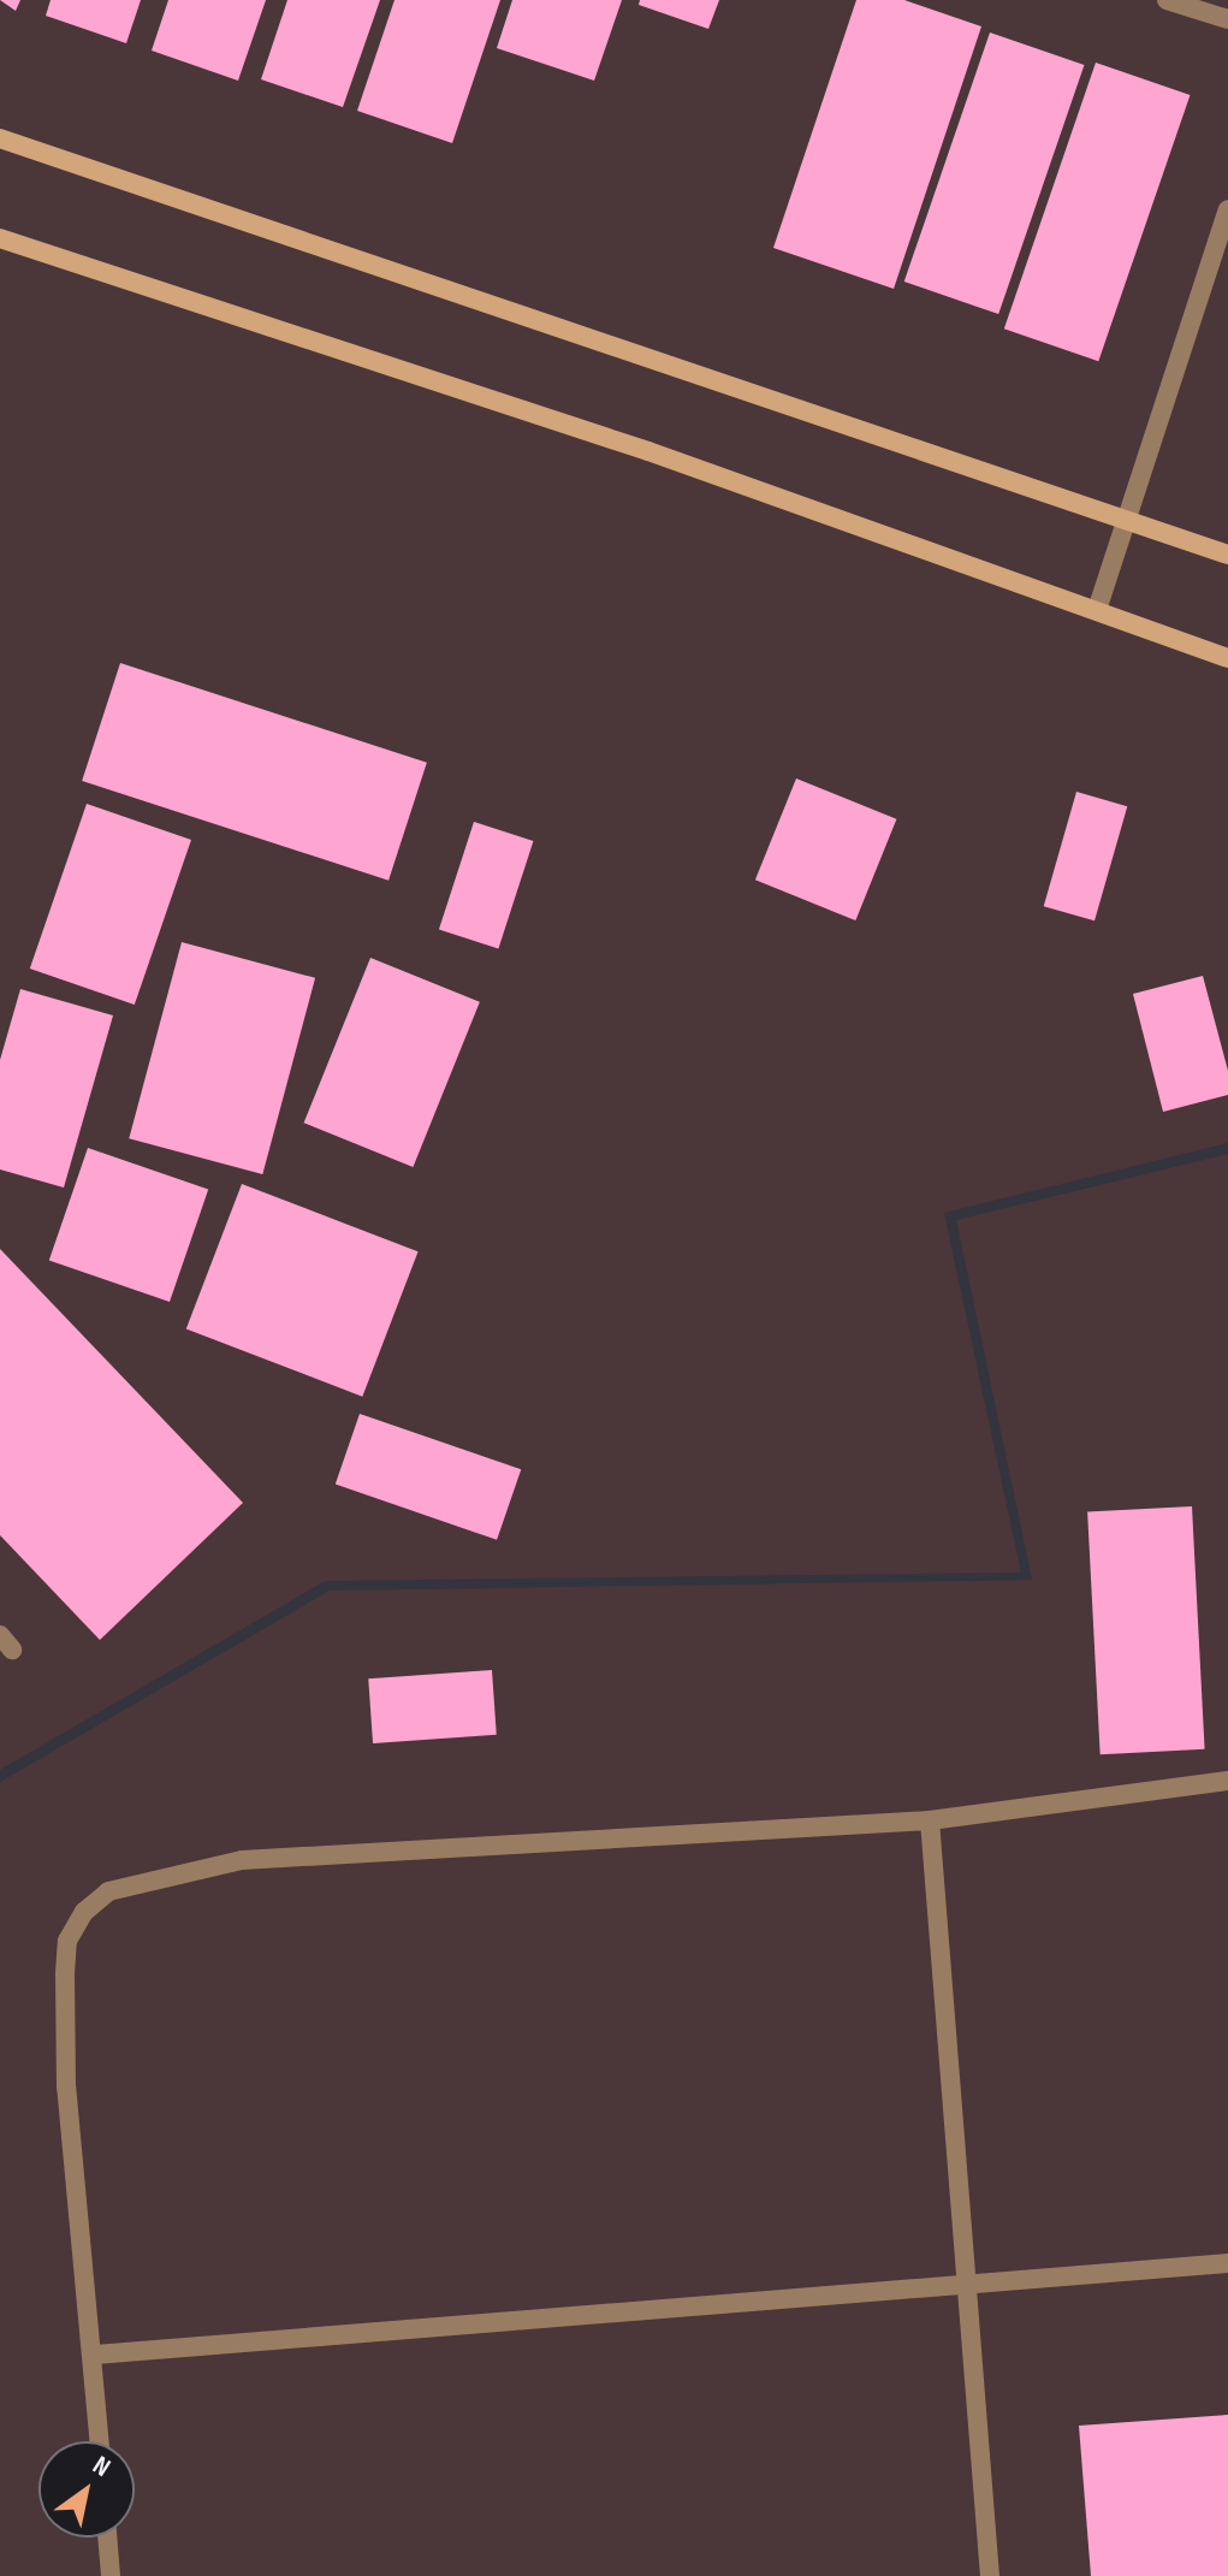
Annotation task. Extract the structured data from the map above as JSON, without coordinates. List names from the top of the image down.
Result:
{
  "north": "top right"
}
